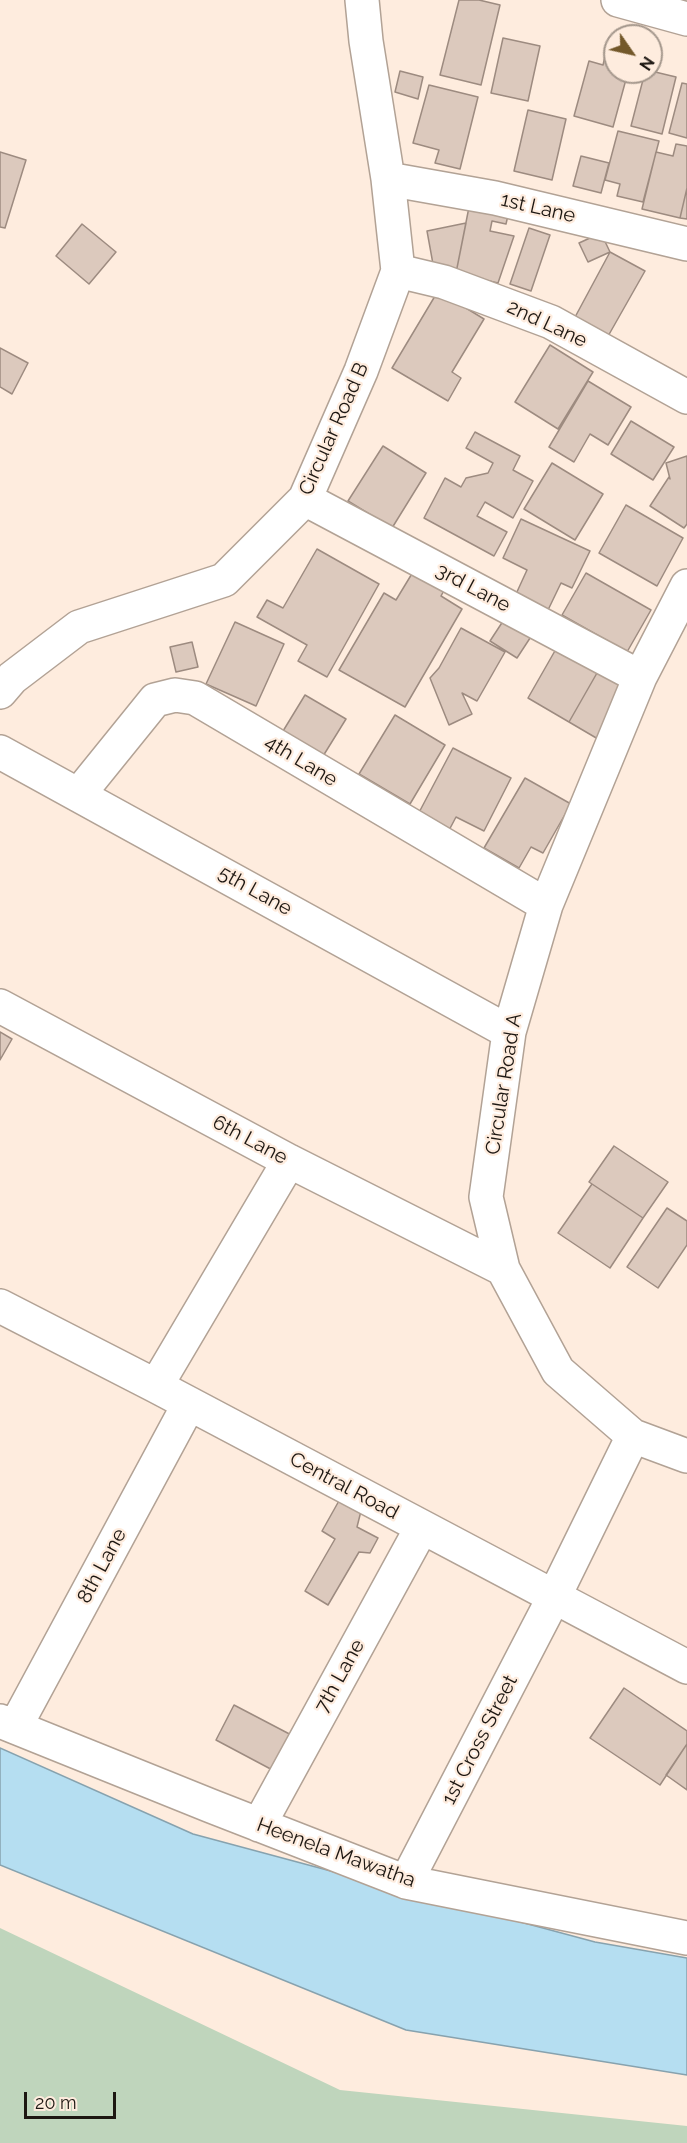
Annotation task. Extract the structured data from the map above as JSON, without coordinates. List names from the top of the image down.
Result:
{
  "streets": {
    "street": [
      "1st Lane",
      "2nd Lane",
      "Circular Road B",
      "3rd Lane",
      "4th Lane",
      "5th Lane",
      "Circular Road A",
      "6th Lane",
      "Central Road",
      "8th Lane",
      "7th Lane",
      "1st Cross Street",
      "Heenela Mawatha"
    ]
  },
  "crossings": [
    ["1st Lane", "Circular Road B"],
    ["2nd Lane", "Circular Road B"],
    ["Circular Road B", "3rd Lane"],
    ["3rd Lane", "Circular Road A"],
    ["4th Lane", "5th Lane"],
    ["4th Lane", "Circular Road A"],
    ["5th Lane", "Circular Road A"],
    ["Circular Road A", "6th Lane"],
    ["Circular Road A", "1st Cross Street"],
    ["Central Road", "8th Lane"],
    ["Central Road", "7th Lane"],
    ["Central Road", "1st Cross Street"],
    ["8th Lane", "Heenela Mawatha"],
    ["7th Lane", "Heenela Mawatha"],
    ["1st Cross Street", "Heenela Mawatha"]
  ],
  "scale_bar": "20 m",
  "north": "bottom right"
}
